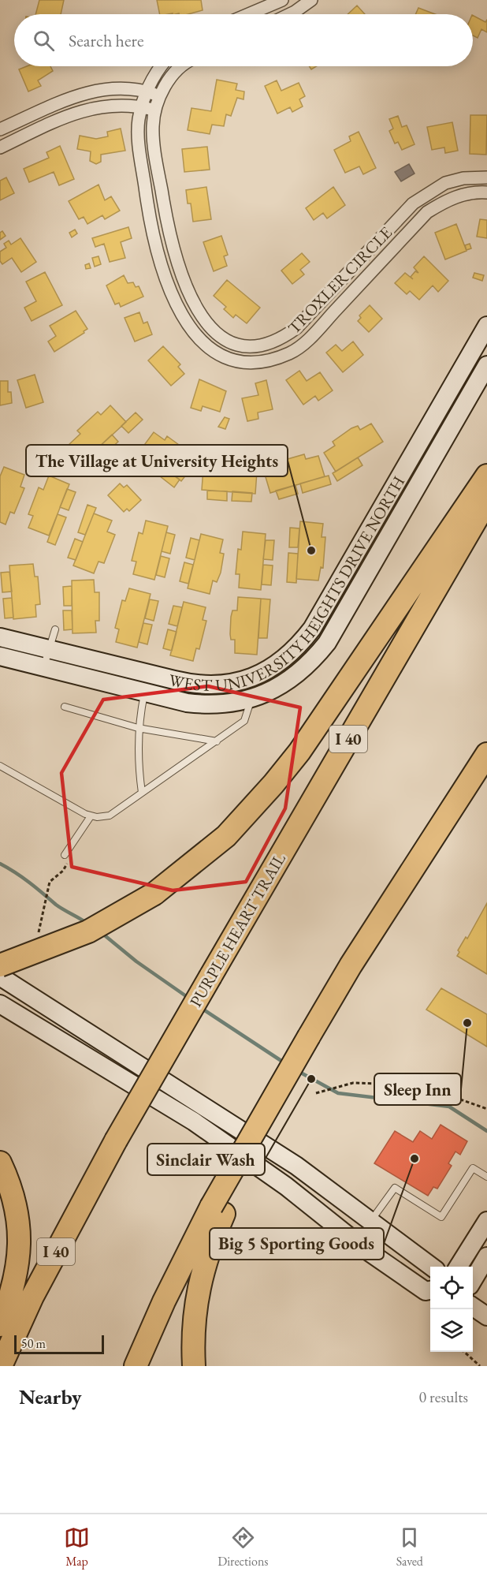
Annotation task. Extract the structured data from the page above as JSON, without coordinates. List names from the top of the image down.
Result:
{
  "streets": {
    "highway": ["I 40", "PURPLE HEART TRAIL"],
    "street": ["TROXLER CIRCLE", "WEST UNIVERSITY HEIGHTS DRIVE NORTH"]
  },
  "places": [
    "The Village at University Heights",
    "Sleep Inn",
    "Sinclair Wash",
    "Big 5 Sporting Goods"
  ],
  "scale_bar": "50 m",
  "page": {
    "search": "Search here",
    "scale": "50 m",
    "heading": ["Nearby", "0 results"],
    "nav": ["Map", "Directions", "Saved"]
  }
}
